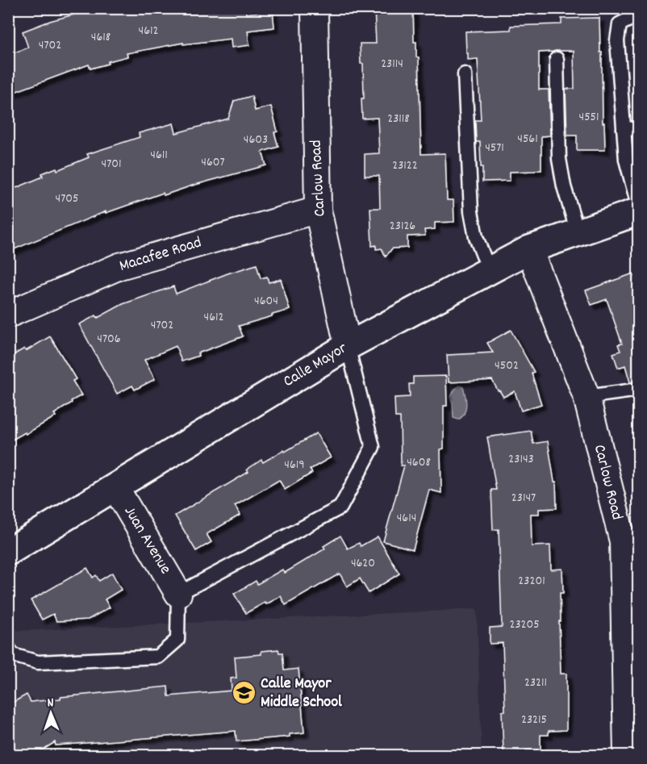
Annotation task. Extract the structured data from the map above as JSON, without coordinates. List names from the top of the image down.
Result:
{
  "streets": {
    "street": [
      "Carlow Road",
      "Macafee Road",
      "Calle Mayor",
      "Juan Avenue"
    ]
  },
  "crossings": [
    ["Carlow Road", "Macafee Road"],
    ["Carlow Road", "Calle Mayor"],
    ["Calle Mayor", "Juan Avenue"]
  ],
  "places": {
    "school or university": ["Calle Mayor Middle School"]
  },
  "house_numbers": [
    "4612",
    "4618",
    "4702",
    "23114",
    "4551",
    "23118",
    "4561",
    "4603",
    "4571",
    "4611",
    "4607",
    "4701",
    "23122",
    "4705",
    "23126",
    "4604",
    "4612",
    "4702",
    "4706",
    "4502",
    "23143",
    "4608",
    "4619",
    "23147",
    "4614",
    "4620",
    "23201",
    "23205",
    "23211",
    "23215"
  ],
  "north": "top"
}
